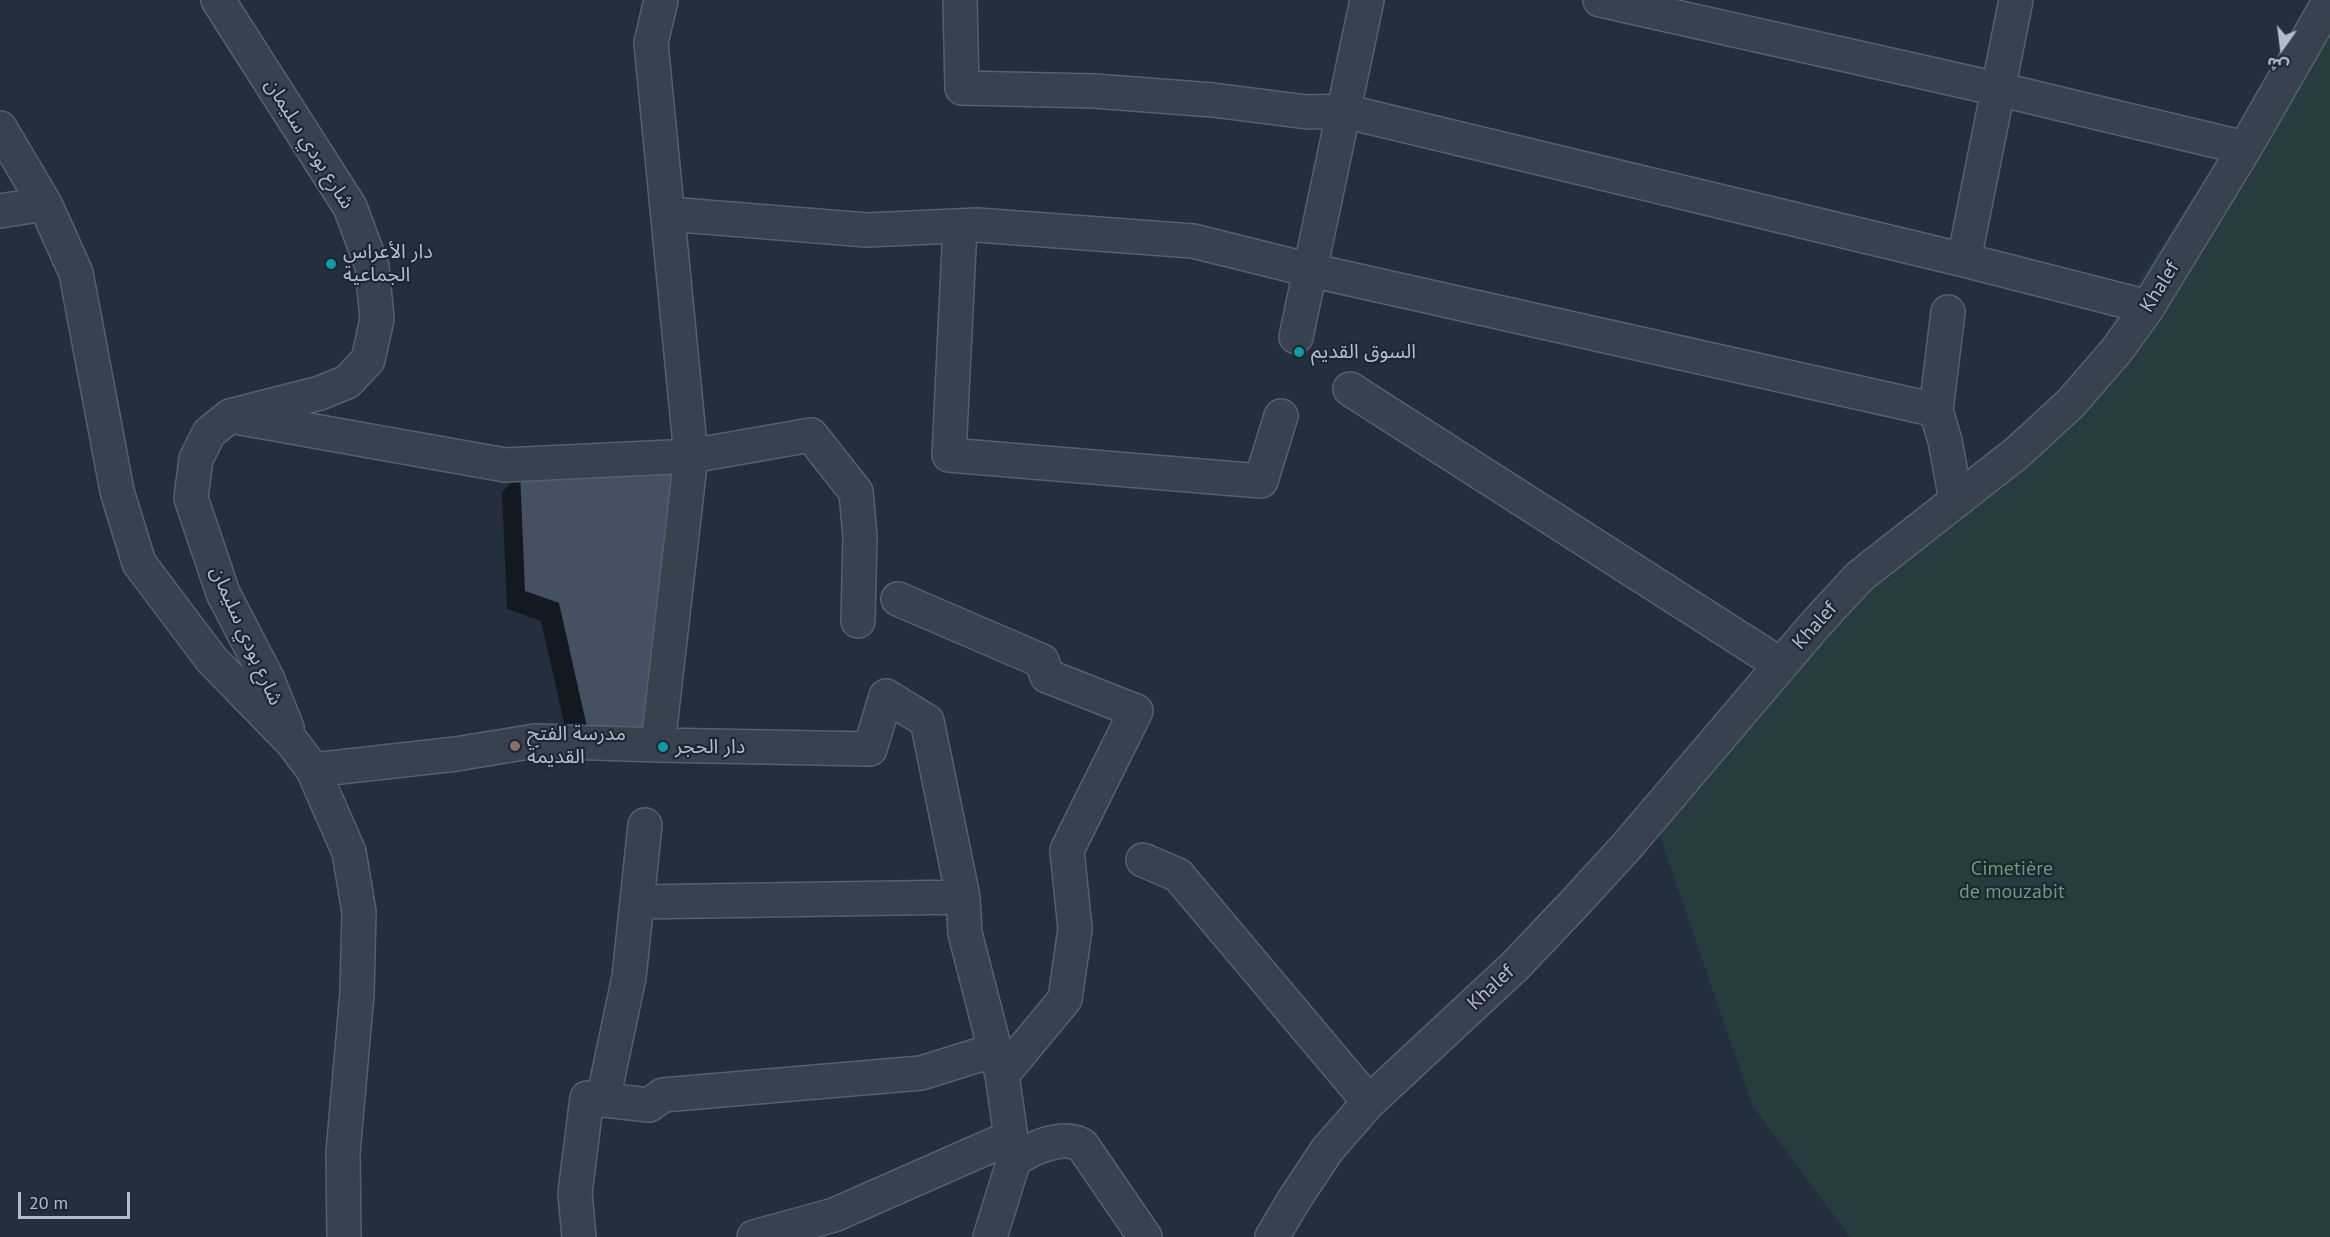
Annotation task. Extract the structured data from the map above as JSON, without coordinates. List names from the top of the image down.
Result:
{
  "streets": {
    "street": ["شارع بودي سليمان", "Khalef"]
  },
  "parks": ["Cimetière de mouzabit"],
  "places": [
    "دار الأعراس الجماعية",
    "السوق القديم",
    "مدرسة الفتح القديمة",
    "دار الحجر"
  ],
  "scale_bar": "20 m",
  "north": "bottom"
}
